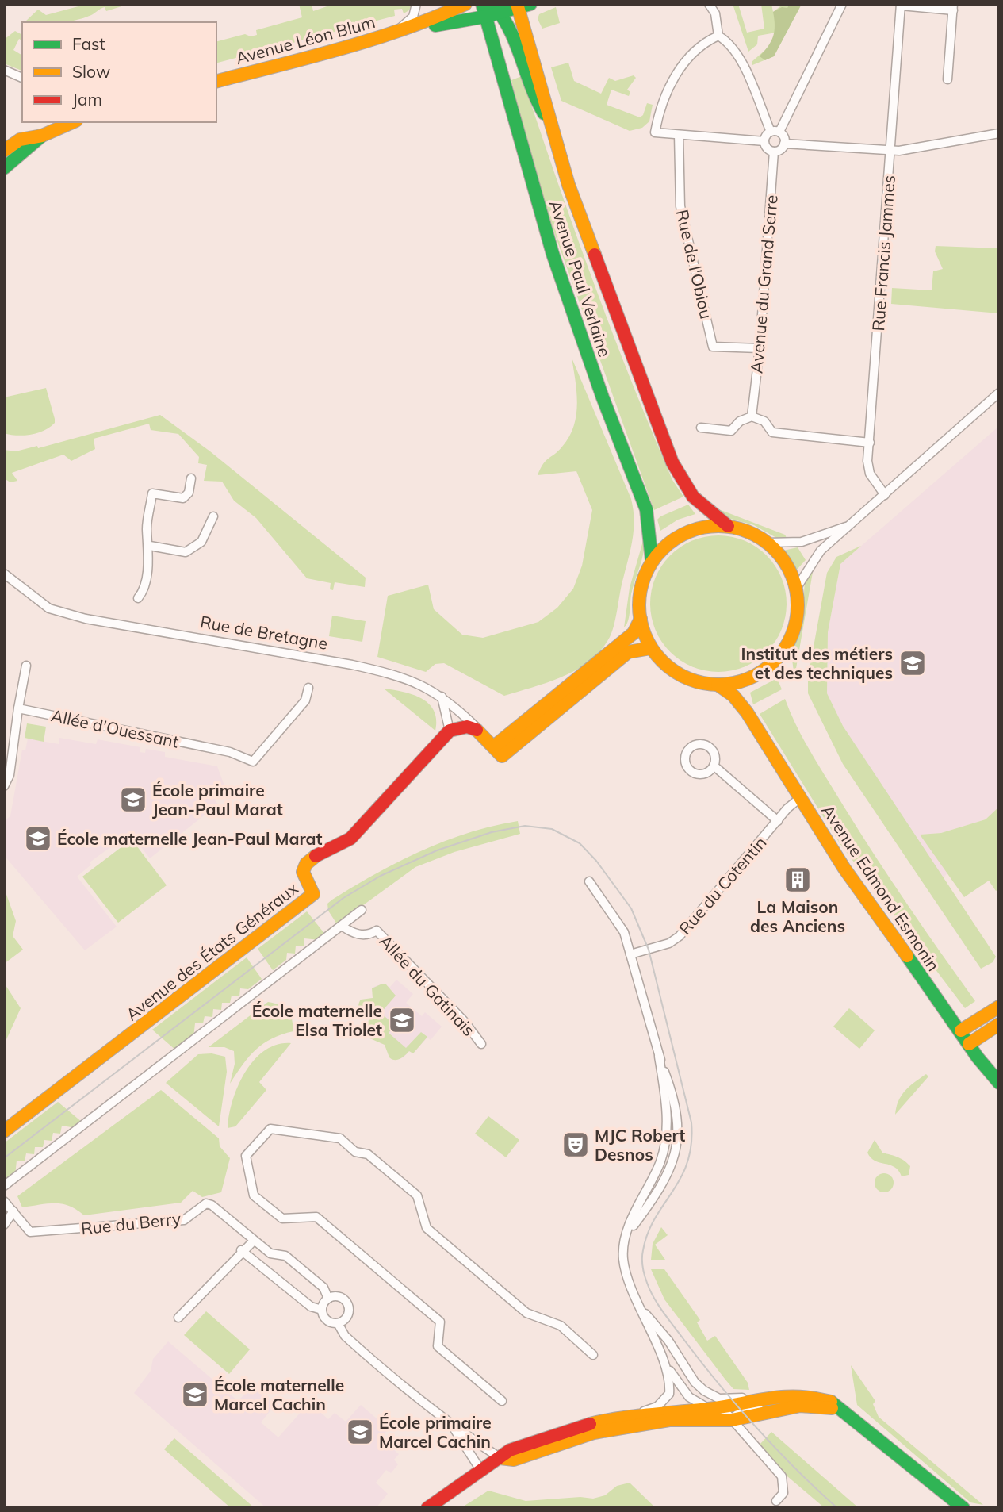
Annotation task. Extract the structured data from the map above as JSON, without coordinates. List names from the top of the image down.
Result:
{
  "streets": {
    "main road": [
      "Avenue Léon Blum",
      "Avenue Paul Verlaine",
      "Rue de Bretagne",
      "Avenue Edmond Esmonin",
      "Avenue des États Généraux"
    ],
    "street": [
      "Rue Francis Jammes",
      "Rue de l'Obiou",
      "Avenue du Grand Serre",
      "Allée d'Ouessant",
      "Rue du Cotentin",
      "Allée du Gatinais",
      "Rue du Berry"
    ]
  },
  "crossings": [
    ["Rue de l'Obiou", "Avenue du Grand Serre"],
    ["Avenue Paul Verlaine", "Avenue Edmond Esmonin"],
    ["Rue du Cotentin", "Avenue Edmond Esmonin"]
  ],
  "places": {
    "school or university": [
      "Institut des métiers et des techniques",
      "École primaire Jean-Paul Marat",
      "École maternelle Jean-Paul Marat",
      "École maternelle Elsa Triolet",
      "École maternelle Marcel Cachin",
      "École primaire Marcel Cachin"
    ],
    "building": ["La Maison des Anciens"],
    "theatre": ["MJC Robert Desnos"]
  },
  "legend": ["Fast", "Slow", "Jam"]
}
